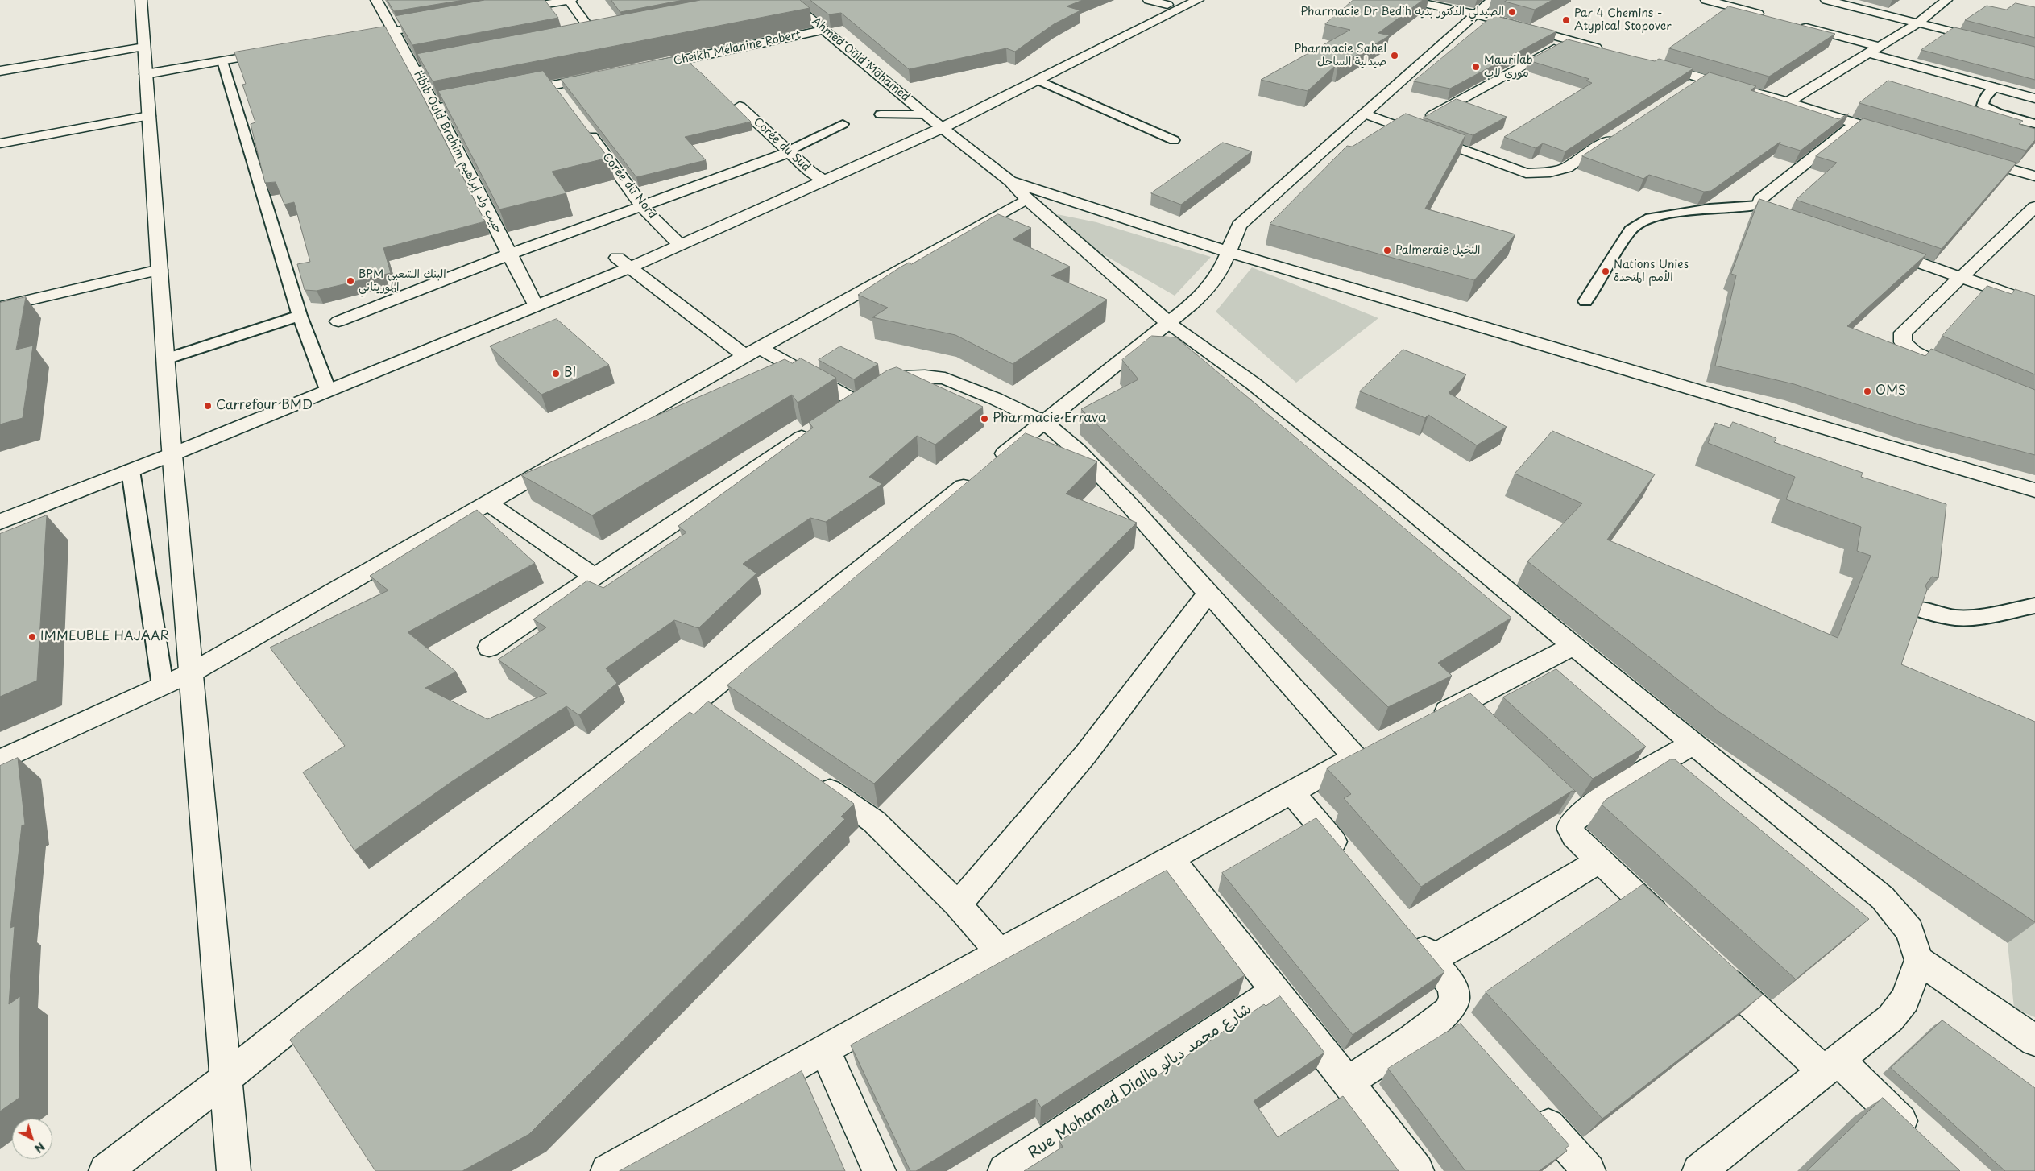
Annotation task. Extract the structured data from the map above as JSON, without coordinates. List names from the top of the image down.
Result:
{
  "streets": {
    "main road": [
      "Cheikh Mélanine Robert",
      "Ahmed Ould Mohamed",
      "Corée du Sud",
      "Hbib Ould Brahim حبيب ولد إبراهيم",
      "Corée du Nord",
      "Rue Mohamed Diallo شارع محمد ديالو"
    ]
  },
  "crossings": [
    ["Cheikh Mélanine Robert", "Ahmed Ould Mohamed"]
  ],
  "places": [
    "Pharmacie Dr Bedih الصيدلي الدكتور بديه",
    "Par 4 Chemins - Atypical Stopover",
    "Pharmacie Sahel صيدلية الساحل",
    "Maurilab موري لاب",
    "Palmeraie النخيل",
    "Nations Unies الأمم المتحدة",
    "BPM البنك الشعبي الموريتاني",
    "BI",
    "OMS",
    "Carrefour BMD",
    "Pharmacie Errava",
    "IMMEUBLE HAJAAR"
  ],
  "north": "bottom right"
}
